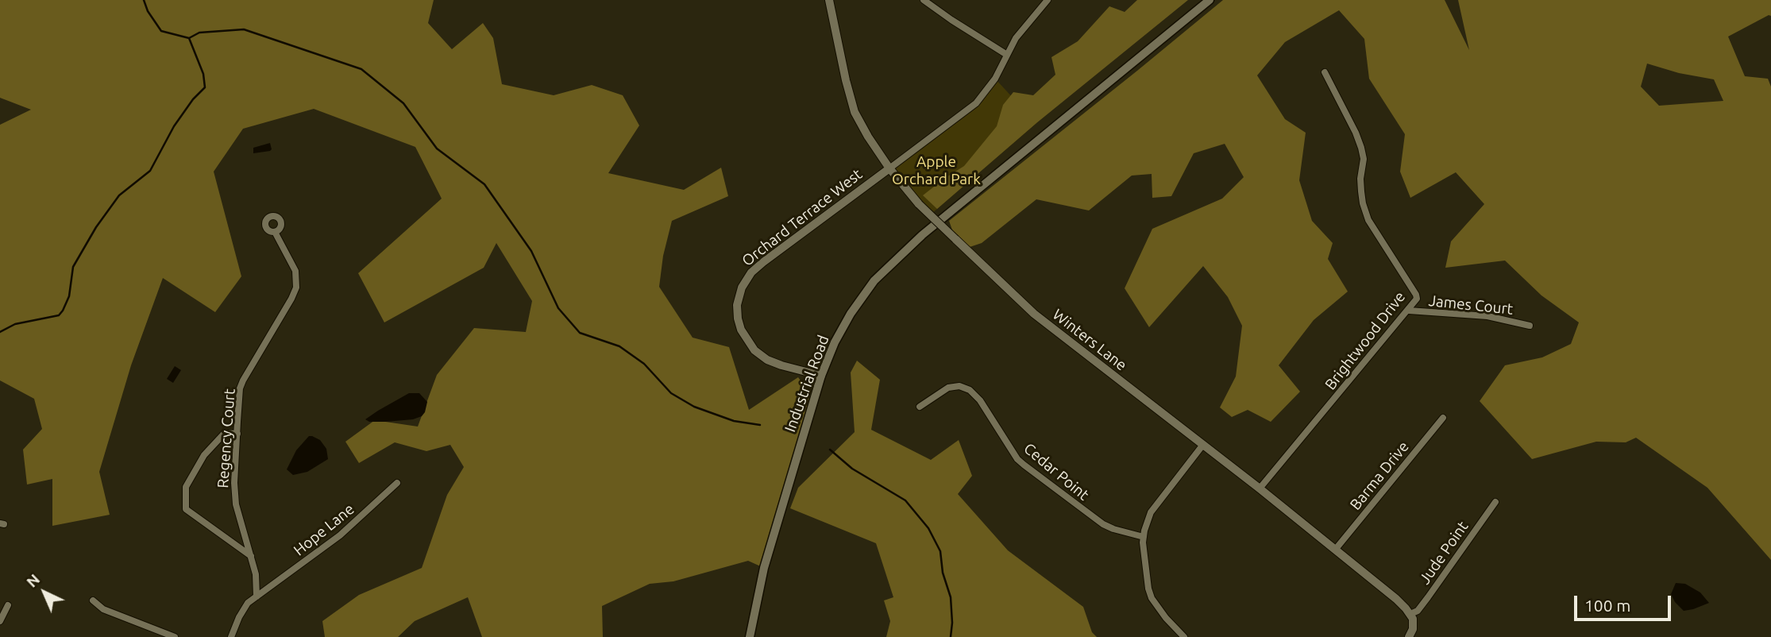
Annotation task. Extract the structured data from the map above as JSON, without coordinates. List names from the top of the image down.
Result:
{
  "streets": {
    "main road": ["Industrial Road"],
    "street": [
      "Orchard Terrace West",
      "James Court",
      "Winters Lane",
      "Brightwood Drive",
      "Regency Court",
      "Cedar Point",
      "Barma Drive",
      "Hope Lane",
      "Jude Point"
    ]
  },
  "crossings": [
    ["Orchard Terrace West", "Winters Lane"],
    ["Orchard Terrace West", "Industrial Road"],
    ["James Court", "Brightwood Drive"],
    ["Winters Lane", "Brightwood Drive"],
    ["Winters Lane", "Barma Drive"],
    ["Winters Lane", "Jude Point"],
    ["Regency Court", "Hope Lane"]
  ],
  "parks": ["Apple Orchard Park"],
  "scale_bar": "100 m",
  "north": "top left"
}
